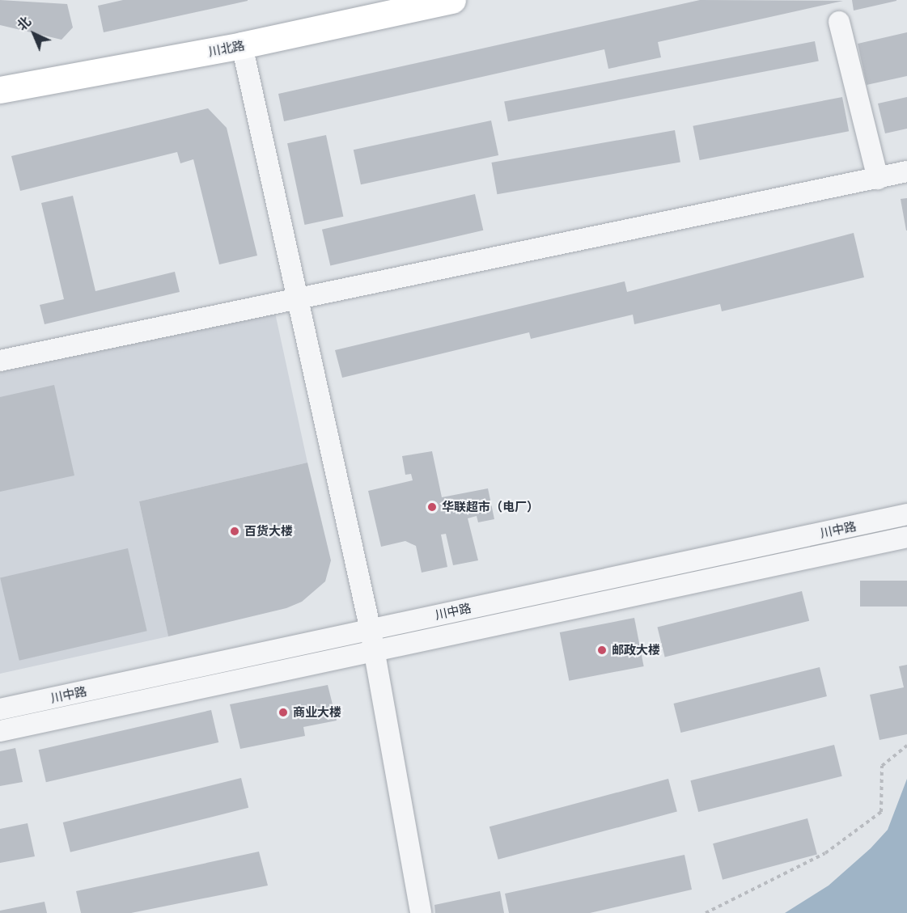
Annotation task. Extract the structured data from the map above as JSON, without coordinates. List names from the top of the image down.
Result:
{
  "streets": {
    "main road": ["川北路"],
    "street": ["川中路"]
  },
  "places": [
    "华联超市（电厂）",
    "百货大楼",
    "邮政大楼",
    "商业大楼"
  ],
  "north": "top left"
}
